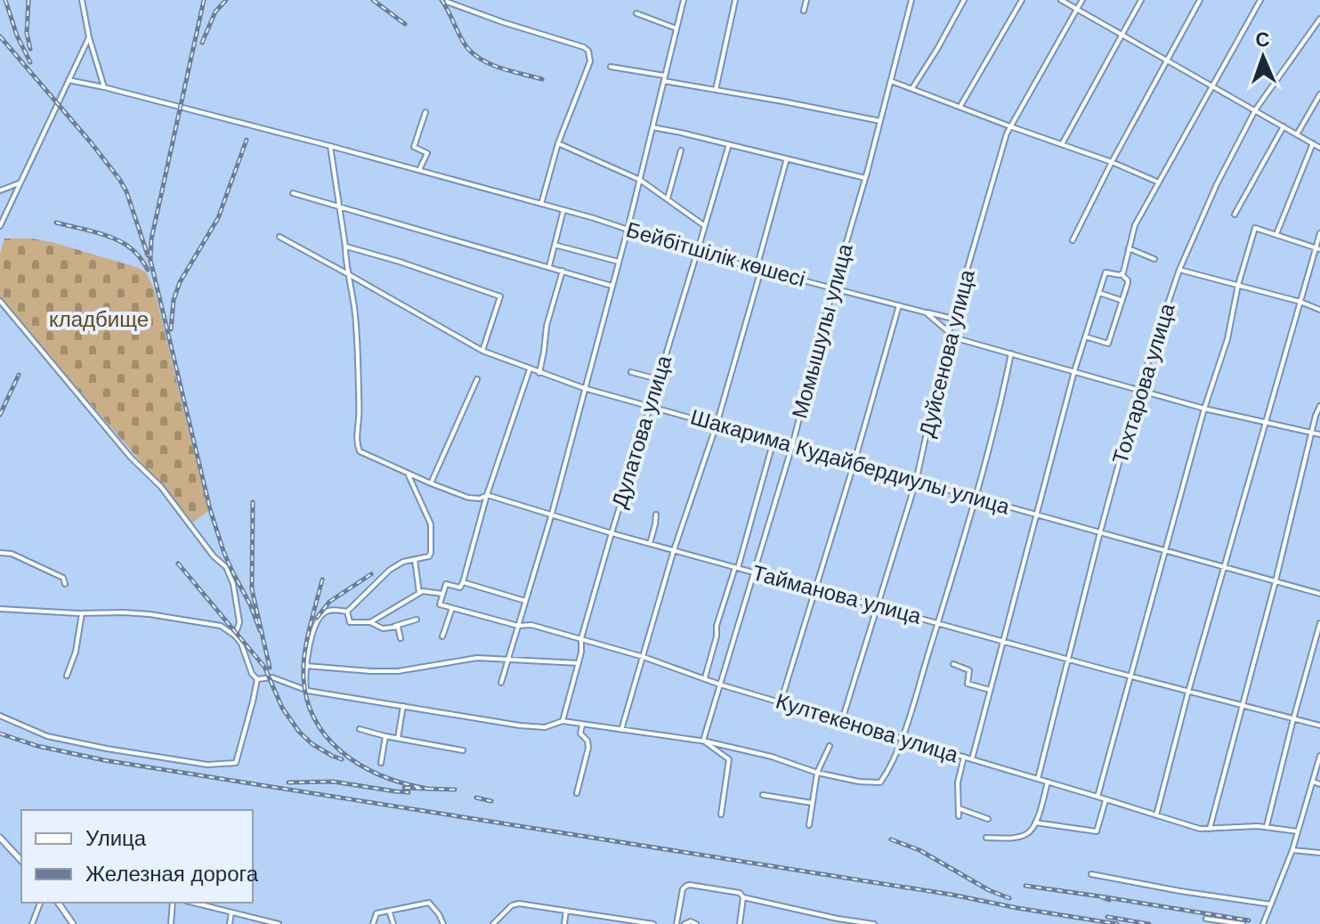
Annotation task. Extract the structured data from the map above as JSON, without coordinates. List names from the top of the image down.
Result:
{
  "streets": {
    "street": [
      "Бейбітшілік көшесі",
      "Момышулы улица",
      "Дуйсенова улица",
      "Тохтарова улица",
      "Дулатова улица",
      "Шакарима Кудайбердиулы улица",
      "Тайманова улица",
      "Култекенова улица"
    ]
  },
  "crossings": [
    ["Бейбітшілік көшесі", "Момышулы улица"],
    ["Бейбітшілік көшесі", "Дуйсенова улица"],
    ["Бейбітшілік көшесі", "Тохтарова улица"],
    ["Бейбітшілік көшесі", "Дулатова улица"],
    ["Момышулы улица", "Шакарима Кудайбердиулы улица"],
    ["Момышулы улица", "Тайманова улица"],
    ["Момышулы улица", "Култекенова улица"],
    ["Дуйсенова улица", "Шакарима Кудайбердиулы улица"],
    ["Дуйсенова улица", "Тайманова улица"],
    ["Дуйсенова улица", "Култекенова улица"],
    ["Тохтарова улица", "Шакарима Кудайбердиулы улица"],
    ["Тохтарова улица", "Тайманова улица"],
    ["Тохтарова улица", "Култекенова улица"],
    ["Дулатова улица", "Шакарима Кудайбердиулы улица"],
    ["Дулатова улица", "Тайманова улица"],
    ["Дулатова улица", "Култекенова улица"],
    ["Шакарима Кудайбердиулы улица", "Тайманова улица"]
  ],
  "parks": ["кладбище"],
  "legend": ["Улица", "Железная дорога"],
  "north": "top"
}
